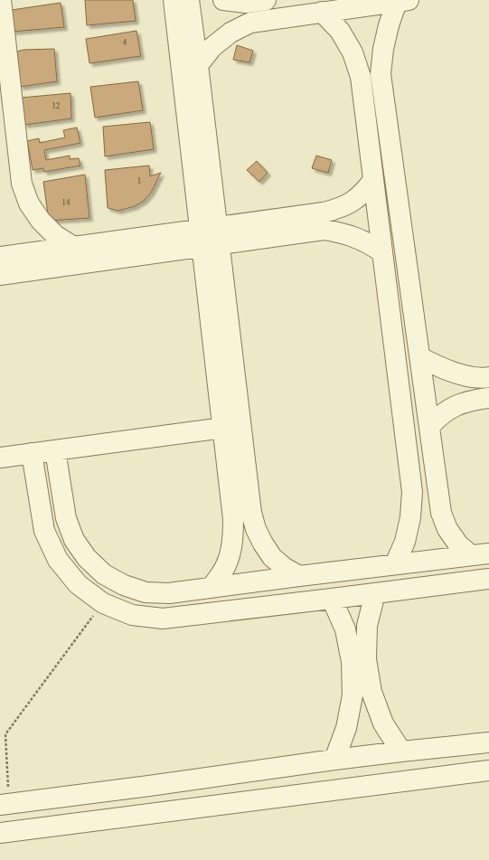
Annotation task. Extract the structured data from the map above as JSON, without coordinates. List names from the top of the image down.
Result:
{
  "house_numbers": [
    "4",
    "12",
    "1",
    "14"
  ]
}
